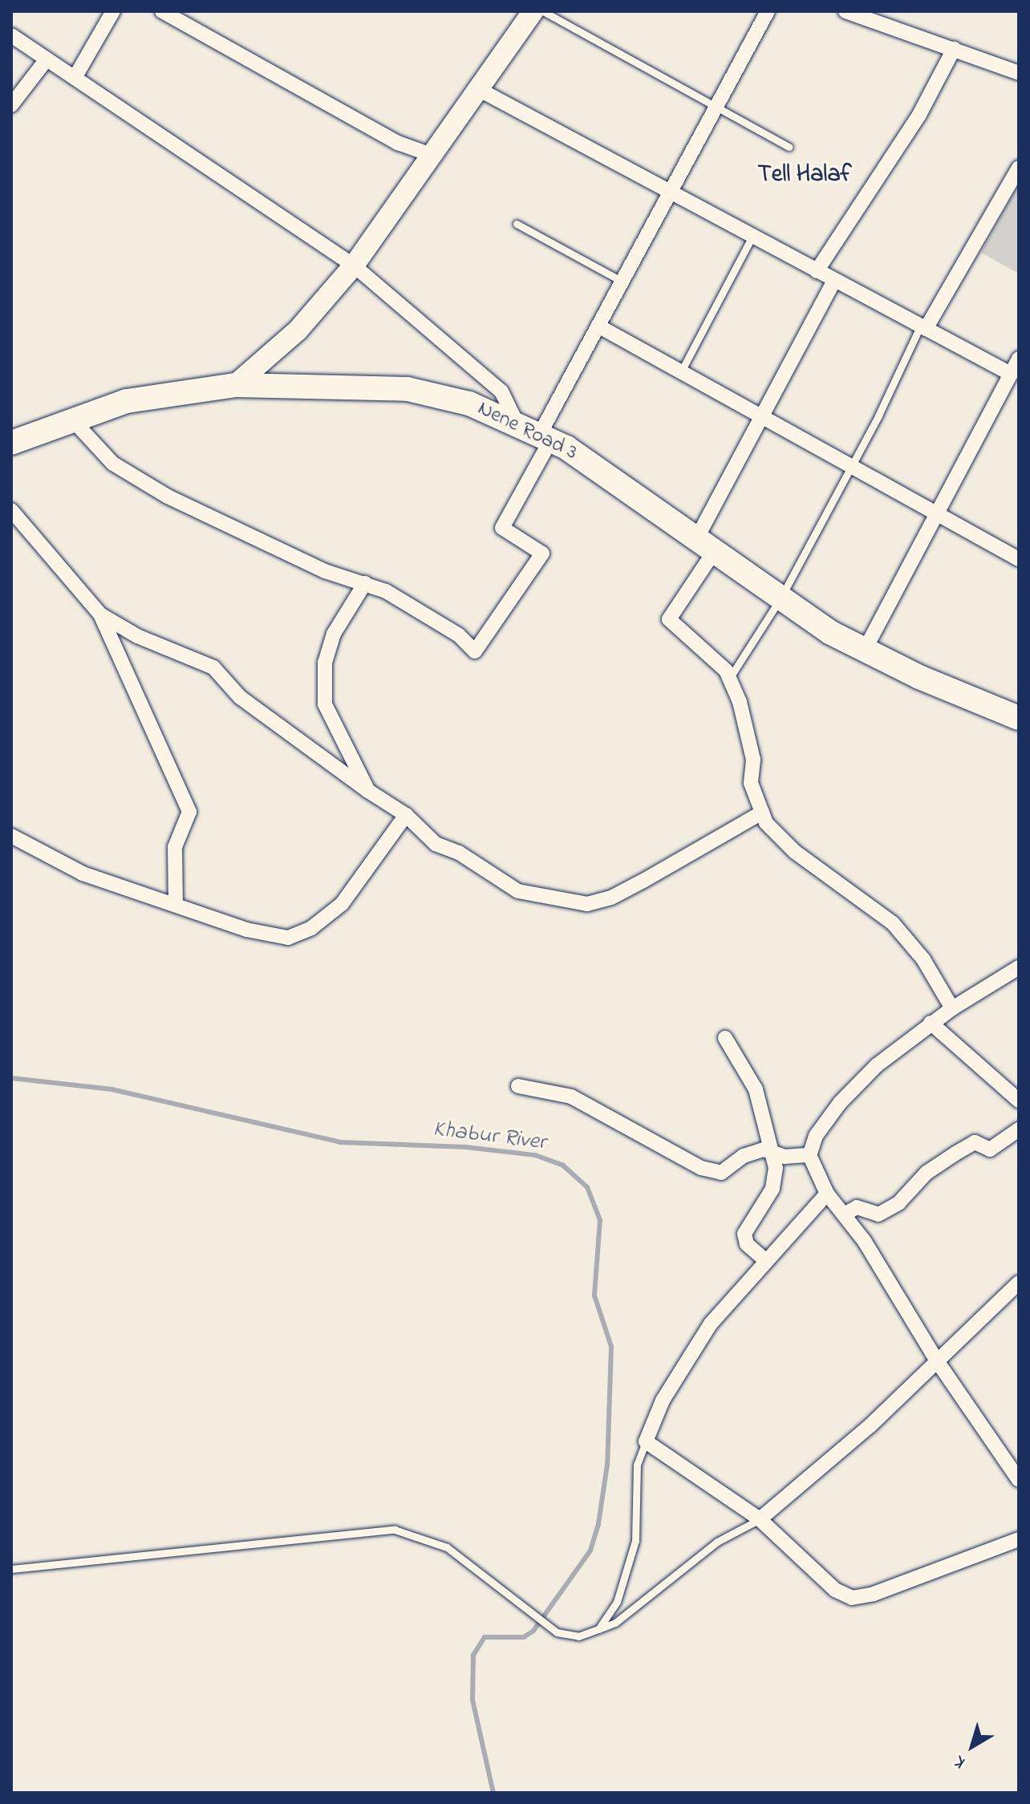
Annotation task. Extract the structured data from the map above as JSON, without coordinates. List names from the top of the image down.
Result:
{
  "streets": {
    "main road": ["Nene Road 3"]
  },
  "districts": ["Tell Halaf"],
  "water": ["Khabur River"],
  "north": "bottom left"
}
